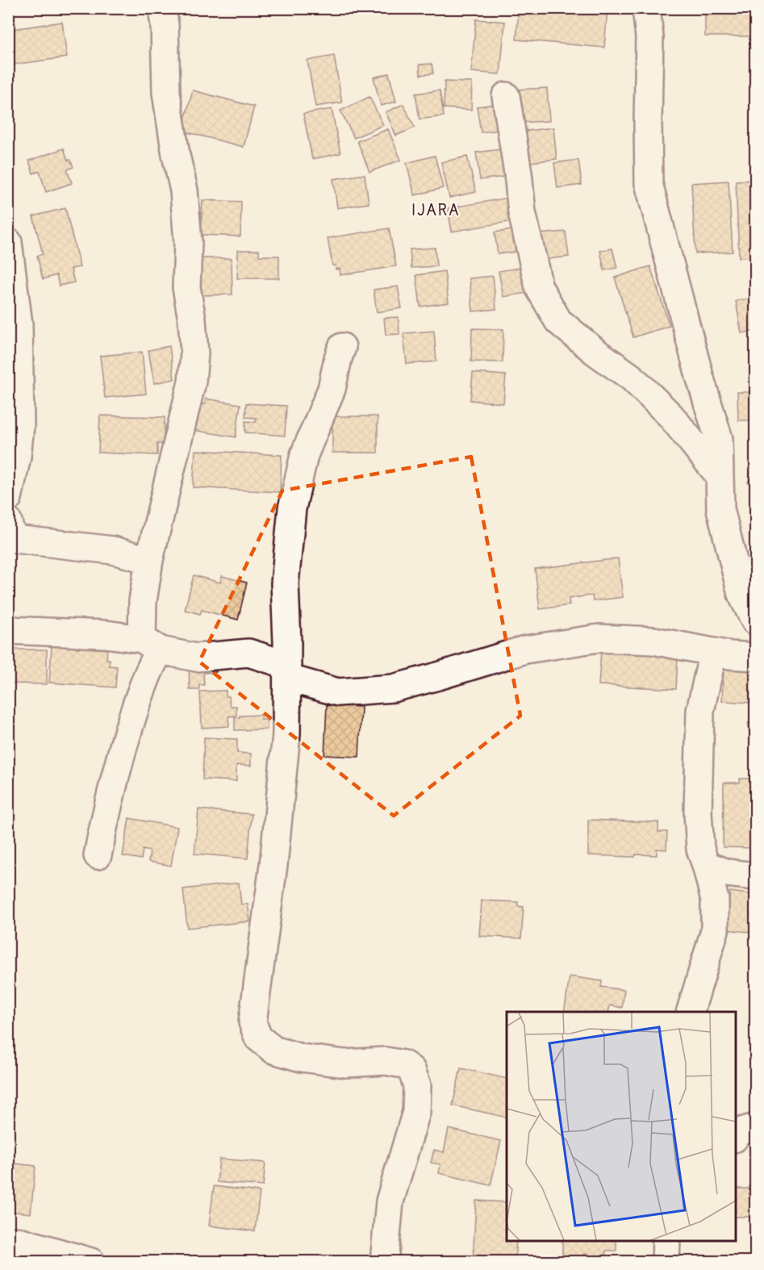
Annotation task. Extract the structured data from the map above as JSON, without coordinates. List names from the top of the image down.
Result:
{
  "districts": ["IJARA"]
}
